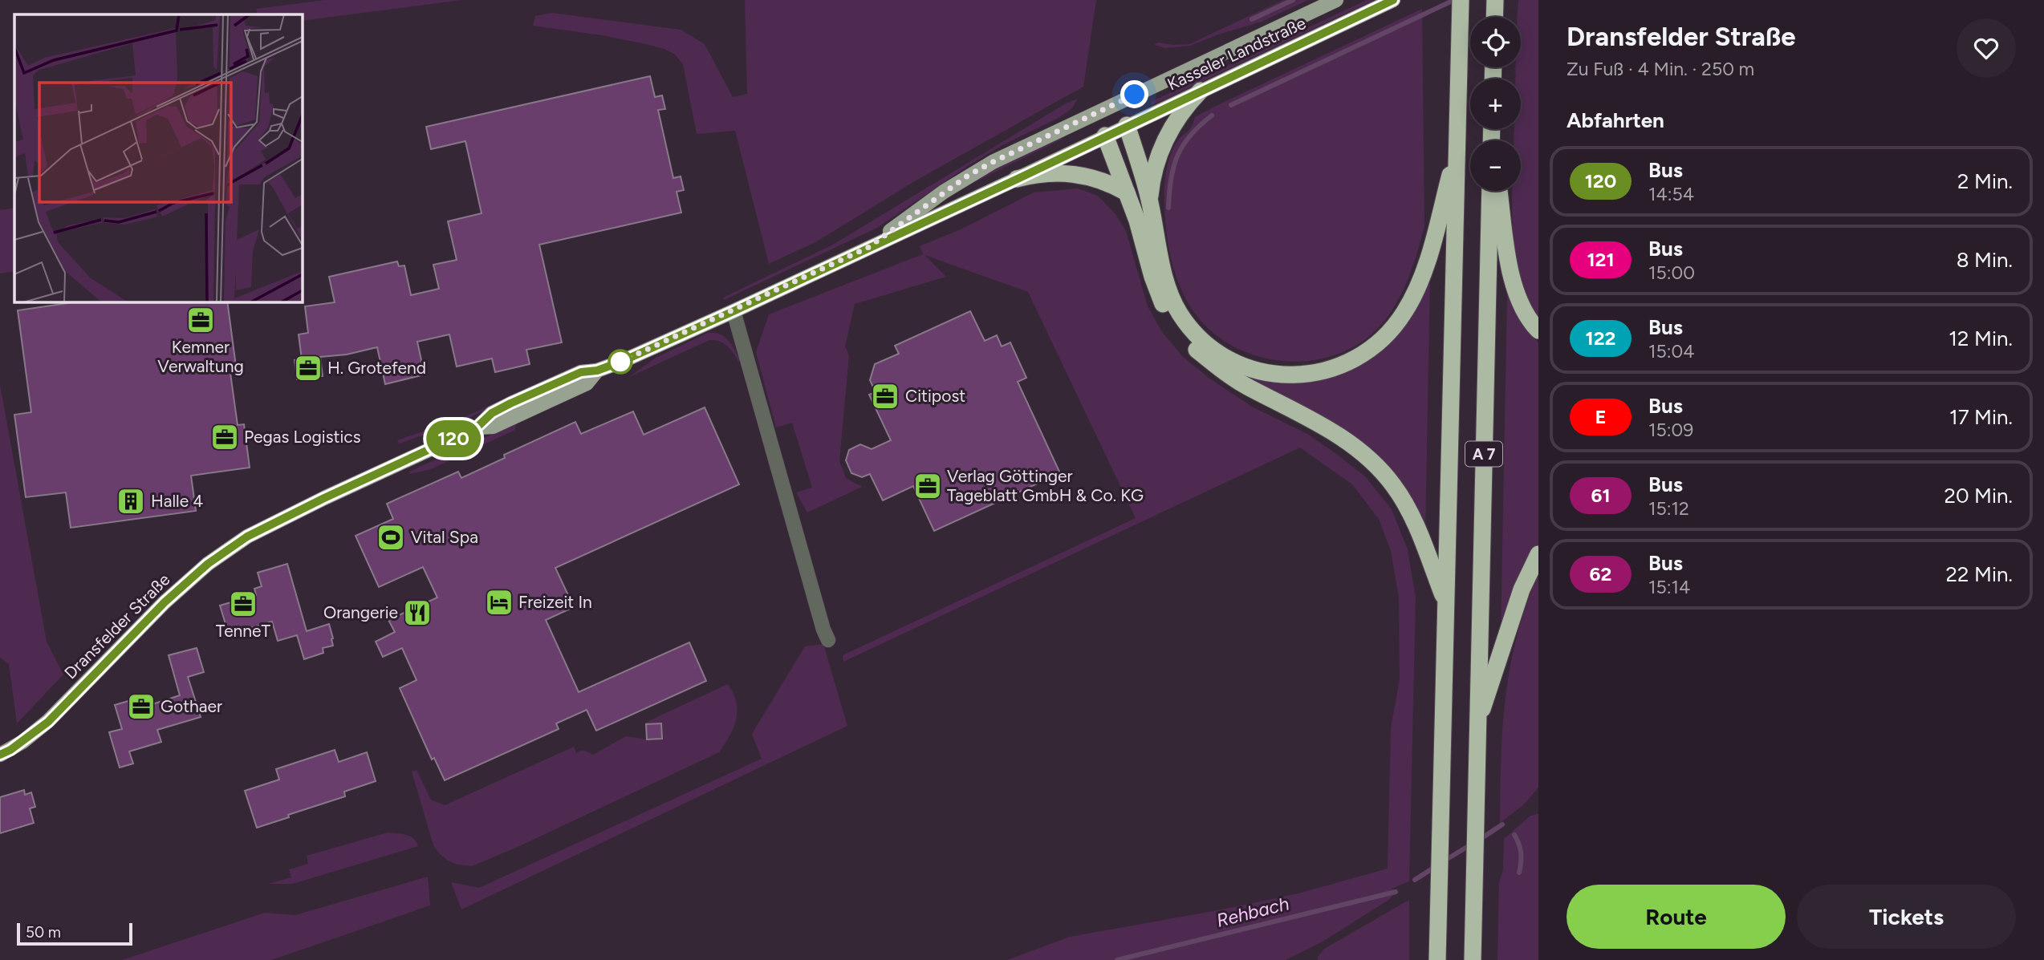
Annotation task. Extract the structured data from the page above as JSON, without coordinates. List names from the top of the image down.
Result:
{
  "streets": {
    "highway": ["A 7"],
    "main road": ["Kasseler Landstraße", "Dransfelder Straße"]
  },
  "crossings": [
    ["Kasseler Landstraße", "Dransfelder Straße"]
  ],
  "water": ["Rehbach"],
  "places": {
    "office": [
      "Kemner Verwaltung",
      "H. Grotefend",
      "Citipost",
      "Pegas Logistics",
      "Verlag Göttinger Tageblatt GmbH & Co. KG",
      "TenneT",
      "Gothaer"
    ],
    "building": ["Halle 4"],
    "sports": ["Vital Spa"],
    "hotel": ["Freizeit In"],
    "restaurant": ["Orangerie"]
  },
  "lines": ["bus line 120"],
  "scale_bar": "50 m",
  "page": {
    "on_map": "120",
    "heading": [
      ["Dransfelder Straße", "Zu Fuß · 4 Min. · 250 m"],
      "Abfahrten"
    ],
    "map_buttons": ["+", "−"],
    "list": [
      {
        "mark": "120",
        "name": "Bus",
        "note": "14:54",
        "value": "2 Min."
      },
      {
        "mark": "121",
        "name": "Bus",
        "note": "15:00",
        "value": "8 Min."
      },
      {
        "mark": "122",
        "name": "Bus",
        "note": "15:04",
        "value": "12 Min."
      },
      {
        "mark": "E",
        "name": "Bus",
        "note": "15:09",
        "value": "17 Min."
      },
      {
        "mark": "61",
        "name": "Bus",
        "note": "15:12",
        "value": "20 Min."
      },
      {
        "mark": "62",
        "name": "Bus",
        "note": "15:14",
        "value": "22 Min."
      }
    ],
    "buttons": ["Route", "Tickets"],
    "scale": "50 m"
  }
}
